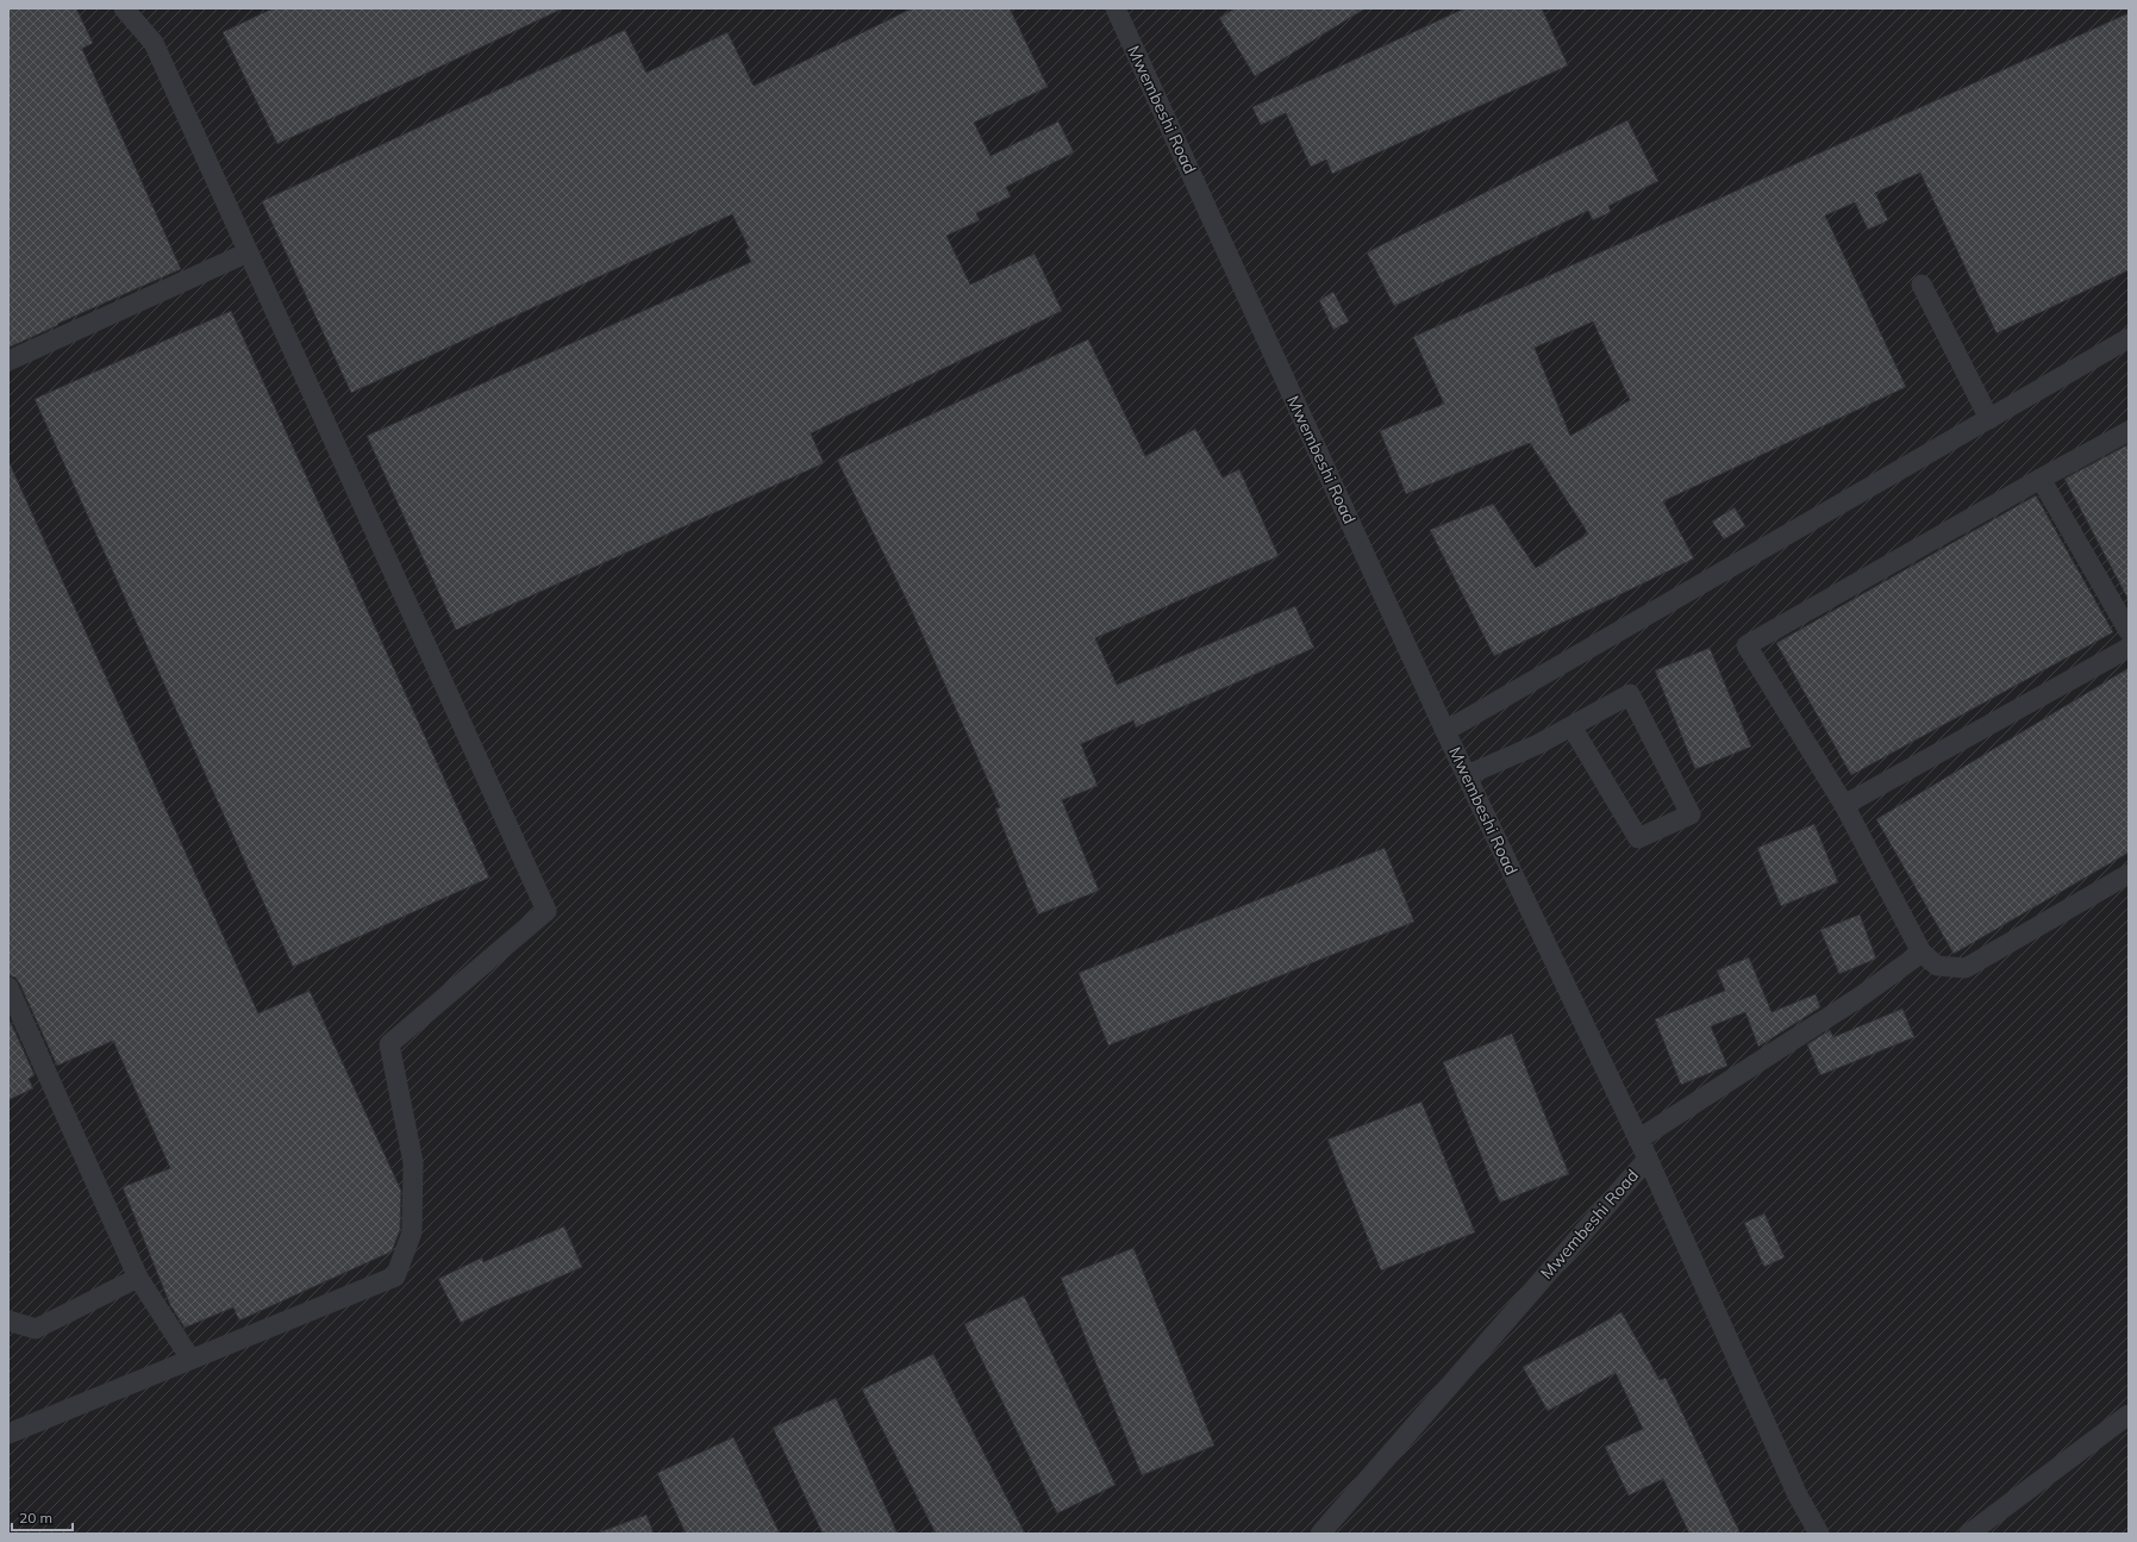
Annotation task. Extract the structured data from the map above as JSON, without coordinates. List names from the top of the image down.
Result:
{
  "streets": {
    "street": ["Mwembeshi Road"]
  },
  "scale_bar": "20 m"
}
